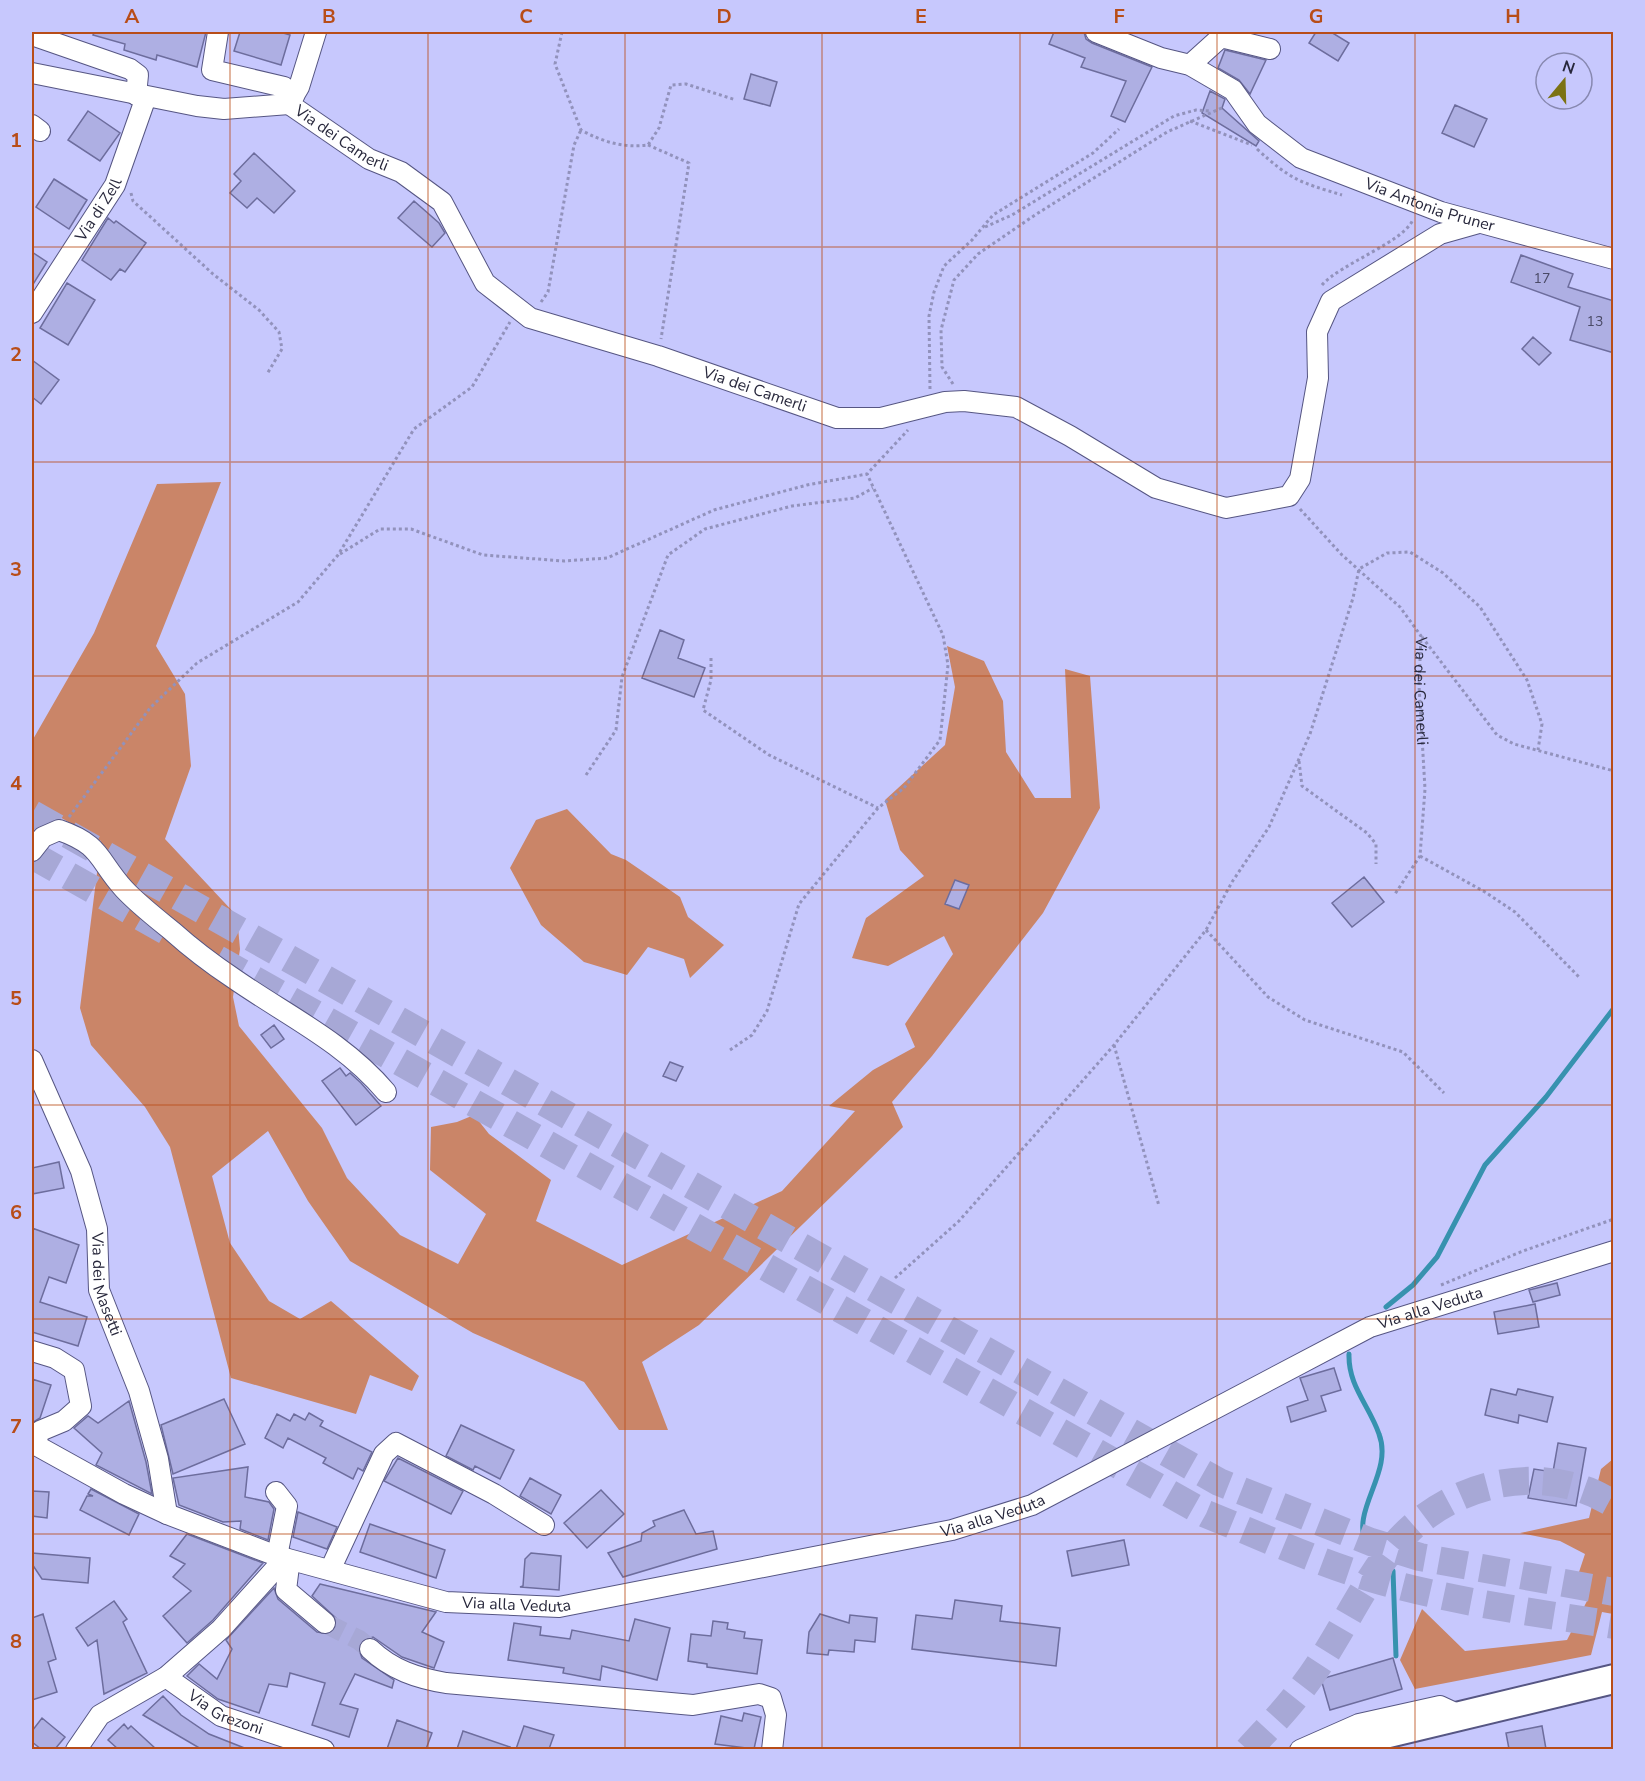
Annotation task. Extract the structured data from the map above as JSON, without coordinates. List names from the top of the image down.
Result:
{
  "streets": {
    "street": [
      "Via dei Camerli",
      "Via Antonia Pruner",
      "Via di Zell",
      "Via dei Masetti",
      "Via alla Veduta",
      "Via Grezoni"
    ]
  },
  "crossings": [
    ["Via dei Masetti", "Via alla Veduta"],
    ["Via alla Veduta", "Via Grezoni"]
  ],
  "house_numbers": ["17", "13"],
  "north": "top",
  "grid": {
    "columns": [
      "A",
      "B",
      "C",
      "D",
      "E",
      "F",
      "G",
      "H"
    ],
    "rows": [
      "1",
      "2",
      "3",
      "4",
      "5",
      "6",
      "7",
      "8"
    ]
  }
}
